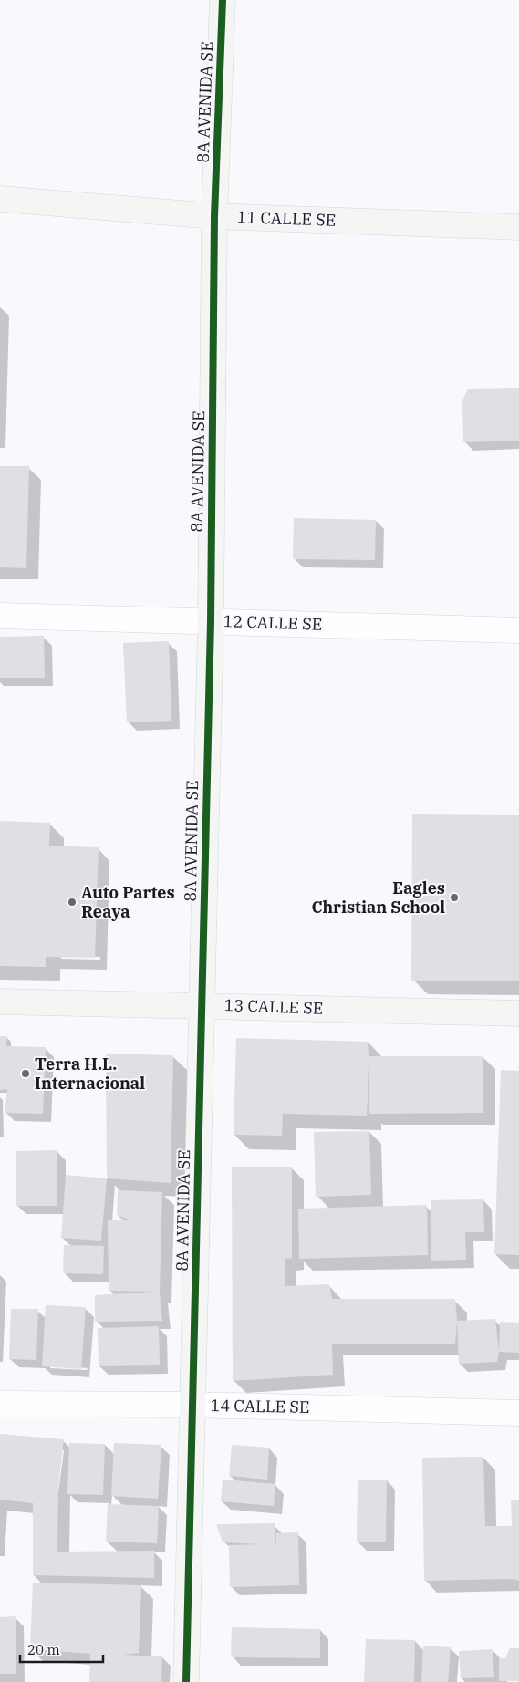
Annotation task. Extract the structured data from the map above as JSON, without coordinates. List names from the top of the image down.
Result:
{
  "streets": {
    "street": [
      "8A AVENIDA SE",
      "11 CALLE SE",
      "12 CALLE SE",
      "13 CALLE SE",
      "14 CALLE SE"
    ]
  },
  "crossings": [
    ["8A AVENIDA SE", "11 CALLE SE"],
    ["8A AVENIDA SE", "12 CALLE SE"],
    ["8A AVENIDA SE", "13 CALLE SE"],
    ["8A AVENIDA SE", "14 CALLE SE"]
  ],
  "places": ["Eagles Christian School", "Auto Partes Reaya", "Terra H.L. Internacional"],
  "scale_bar": "20 m"
}
